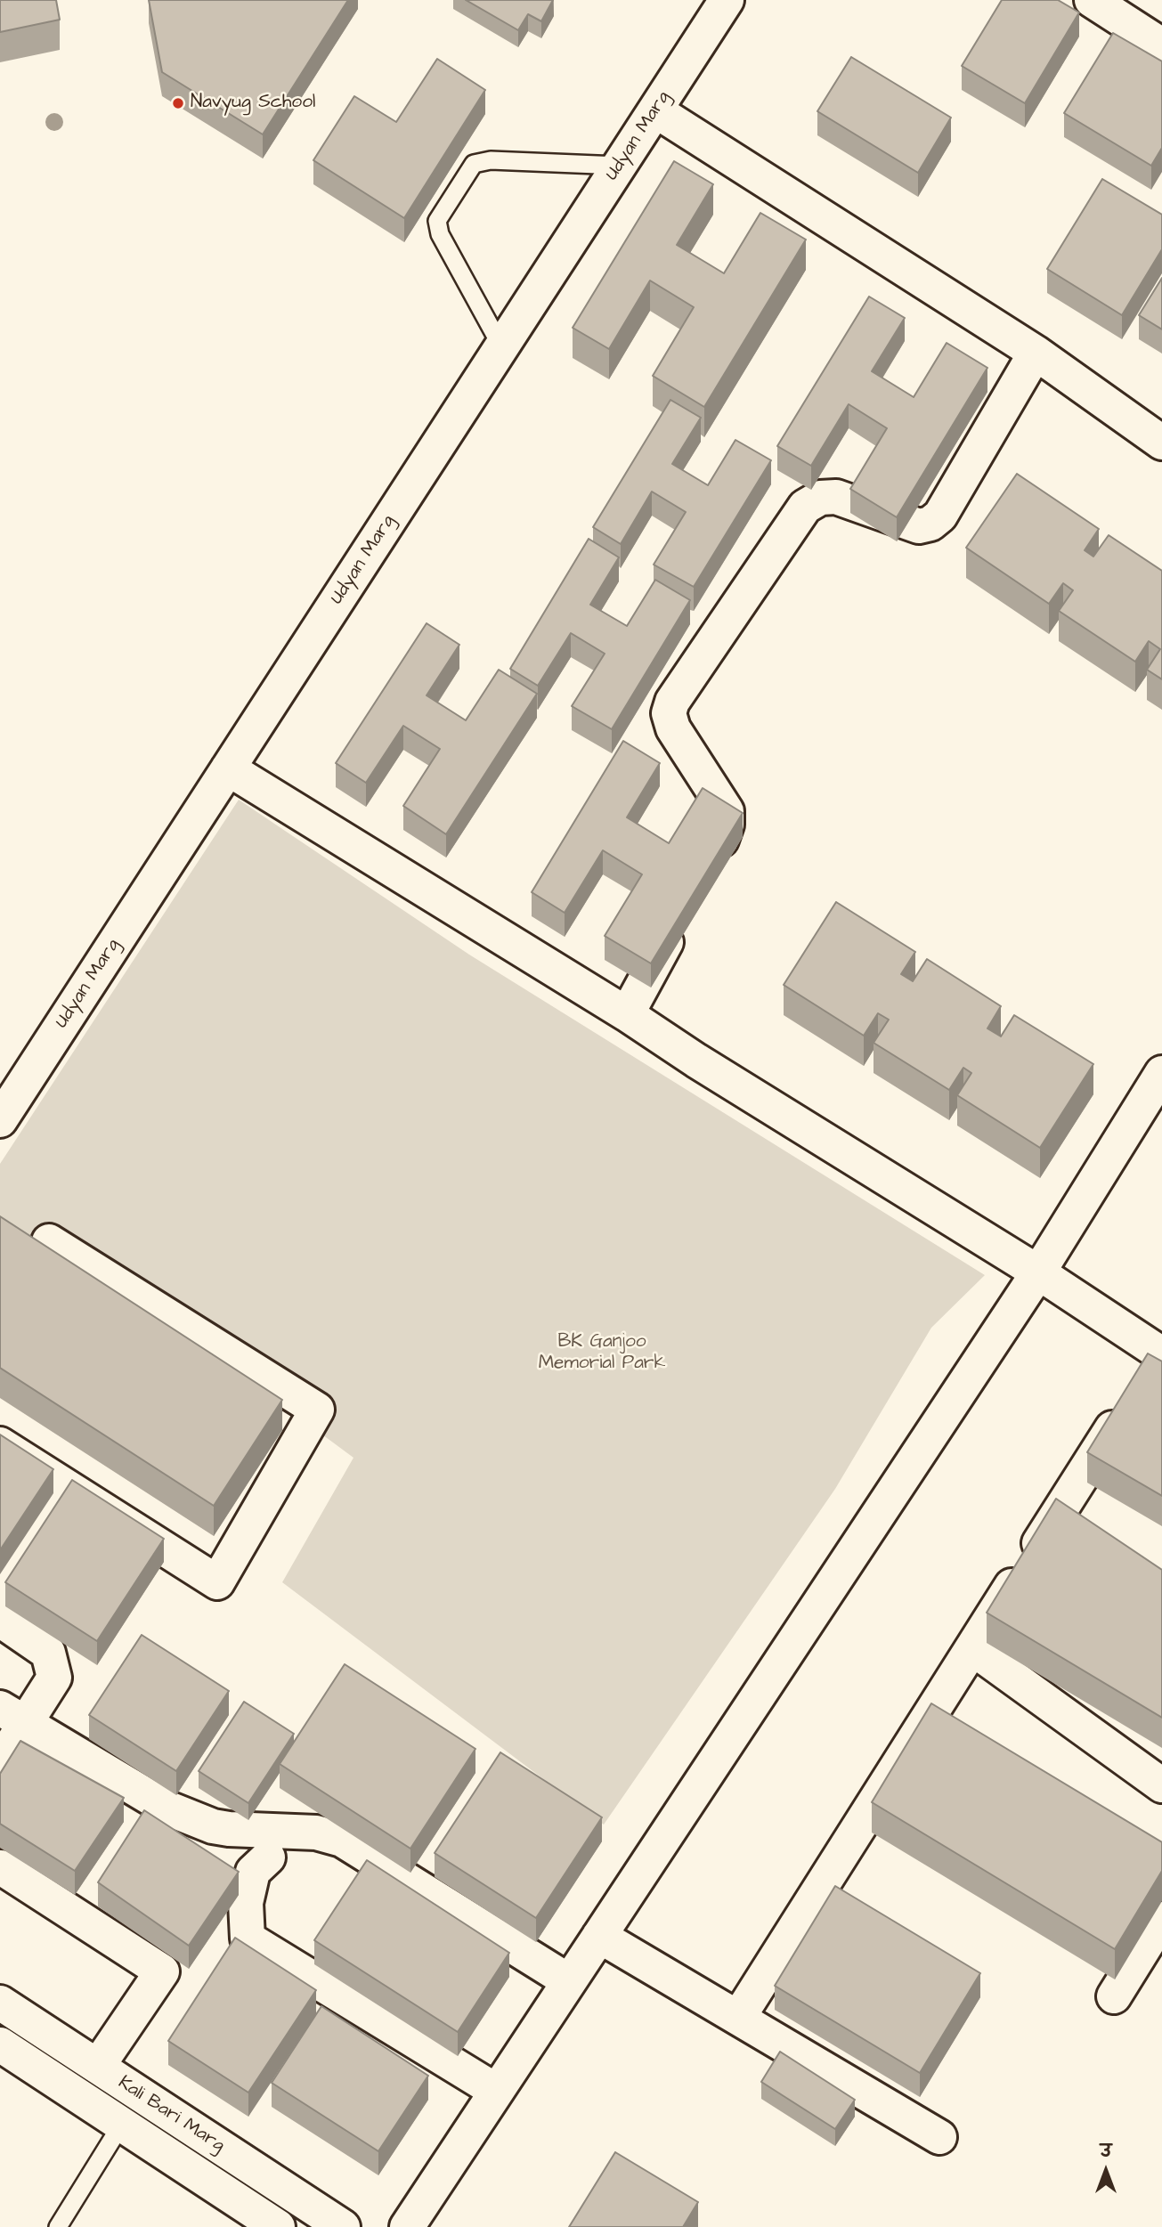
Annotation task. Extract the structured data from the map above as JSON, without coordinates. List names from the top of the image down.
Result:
{
  "streets": {
    "street": ["Udyan Marg", "Kali Bari Marg"]
  },
  "parks": ["BK Ganjoo Memorial Park"],
  "places": ["Navyug School"],
  "north": "top"
}
